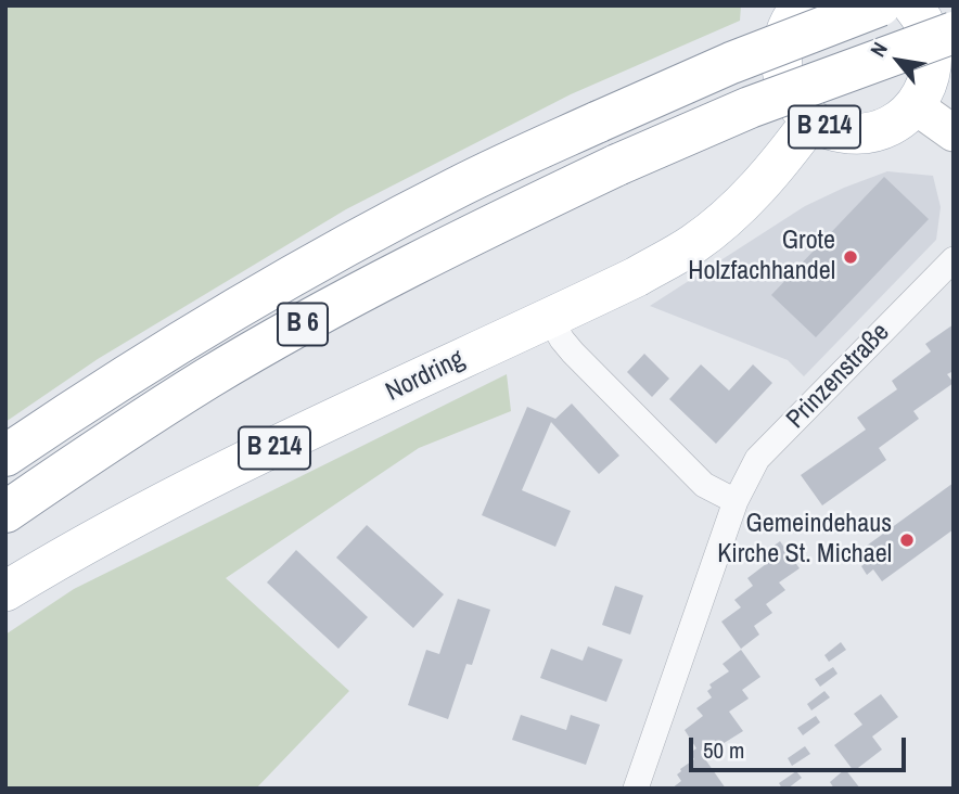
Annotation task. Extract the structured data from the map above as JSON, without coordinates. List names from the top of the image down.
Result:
{
  "streets": {
    "highway": ["B 6"],
    "main road": ["B 214", "Nordring"],
    "street": ["Prinzenstraße"]
  },
  "crossings": [
    ["B 214", "Nordring"]
  ],
  "places": ["Grote Holzfachhandel", "Gemeindehaus Kirche St. Michael"],
  "scale_bar": "50 m",
  "north": "top left"
}
